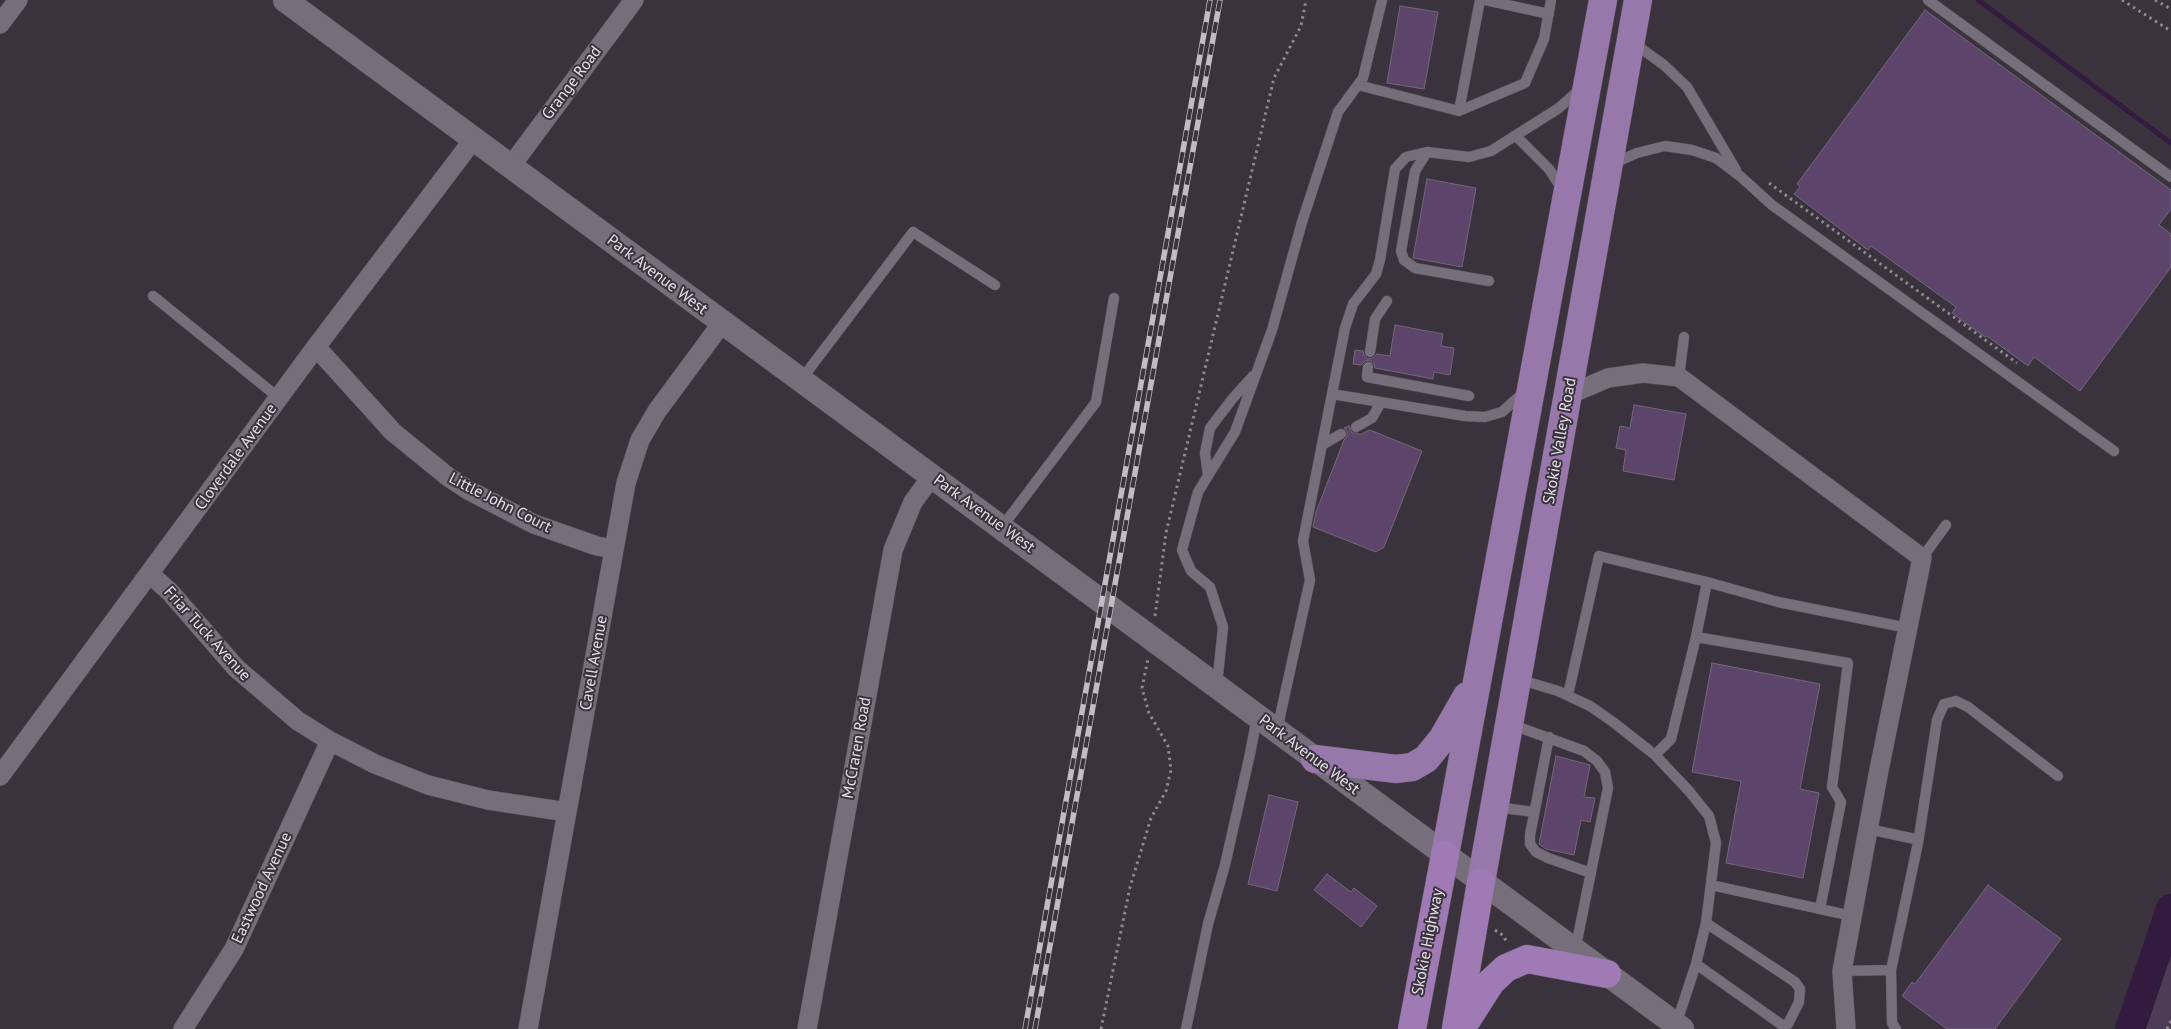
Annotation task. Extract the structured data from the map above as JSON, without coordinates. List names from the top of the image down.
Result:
{
  "streets": {
    "highway": ["Skokie Valley Road", "Skokie Highway"],
    "street": [
      "Grange Road",
      "Park Avenue West",
      "Cloverdale Avenue",
      "Little John Court",
      "Friar Tuck Avenue",
      "Cavell Avenue",
      "McCraren Road",
      "Eastwood Avenue"
    ]
  },
  "crossings": [
    ["Grange Road", "Park Avenue West"],
    ["Park Avenue West", "Skokie Valley Road"],
    ["Park Avenue West", "Cloverdale Avenue"],
    ["Park Avenue West", "Cavell Avenue"],
    ["Park Avenue West", "McCraren Road"],
    ["Park Avenue West", "Skokie Highway"],
    ["Cloverdale Avenue", "Little John Court"],
    ["Cloverdale Avenue", "Friar Tuck Avenue"],
    ["Little John Court", "Cavell Avenue"],
    ["Friar Tuck Avenue", "Cavell Avenue"],
    ["Friar Tuck Avenue", "Eastwood Avenue"]
  ]
}
